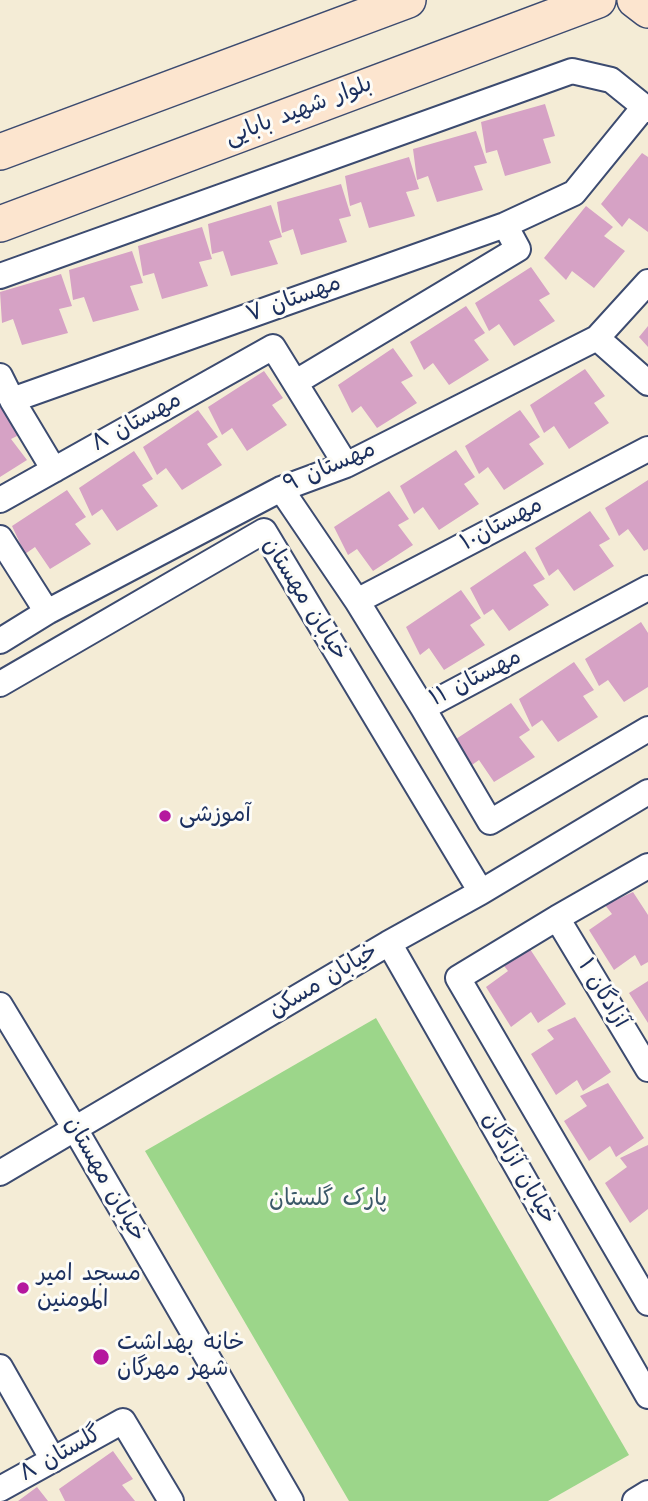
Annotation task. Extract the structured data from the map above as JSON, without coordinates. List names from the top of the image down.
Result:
{
  "streets": {
    "main road": ["بلوار شهید بابایی"],
    "street": [
      "مهستان ۷",
      "مهستان ۸",
      "مهستان ۹",
      "مهستان۱۰",
      "خیابان مهستان",
      "مهستان ۱۱",
      "خیابان مسکن",
      "آزادگان ۱",
      "خیابان آزادگان",
      "گلستان ۸"
    ]
  },
  "crossings": [
    ["مهستان ۹", "مهستان ۱۱"],
    ["مهستان۱۰", "مهستان ۱۱"],
    ["خیابان مهستان", "خیابان مسکن"],
    ["خیابان مسکن", "خیابان آزادگان"]
  ],
  "parks": ["پارک گلستان"],
  "places": ["آموزشی", "مسجد امیر المومنین", "خانه بهداشت شهر مهرگان"]
}
